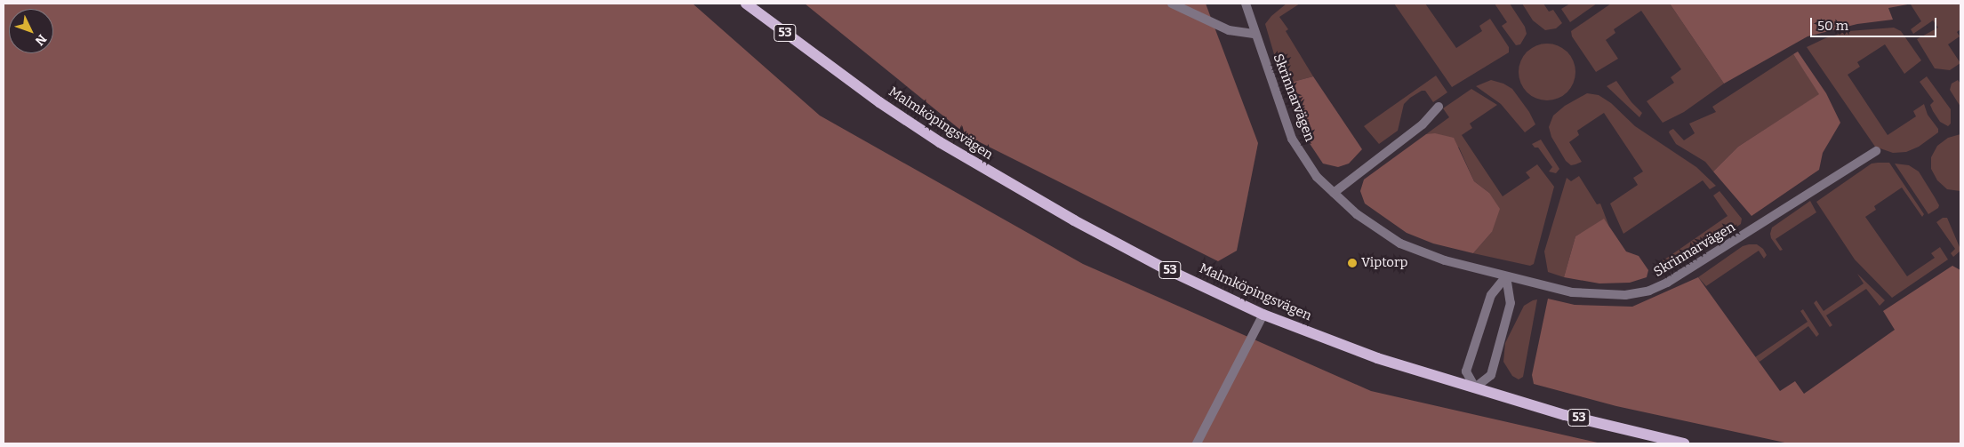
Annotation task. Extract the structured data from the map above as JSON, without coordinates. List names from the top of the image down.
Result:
{
  "streets": {
    "main road": ["53", "Malmköpingsvägen"],
    "street": ["Skrinnarvägen"]
  },
  "places": ["Viptorp"],
  "scale_bar": "50 m",
  "north": "bottom right"
}
